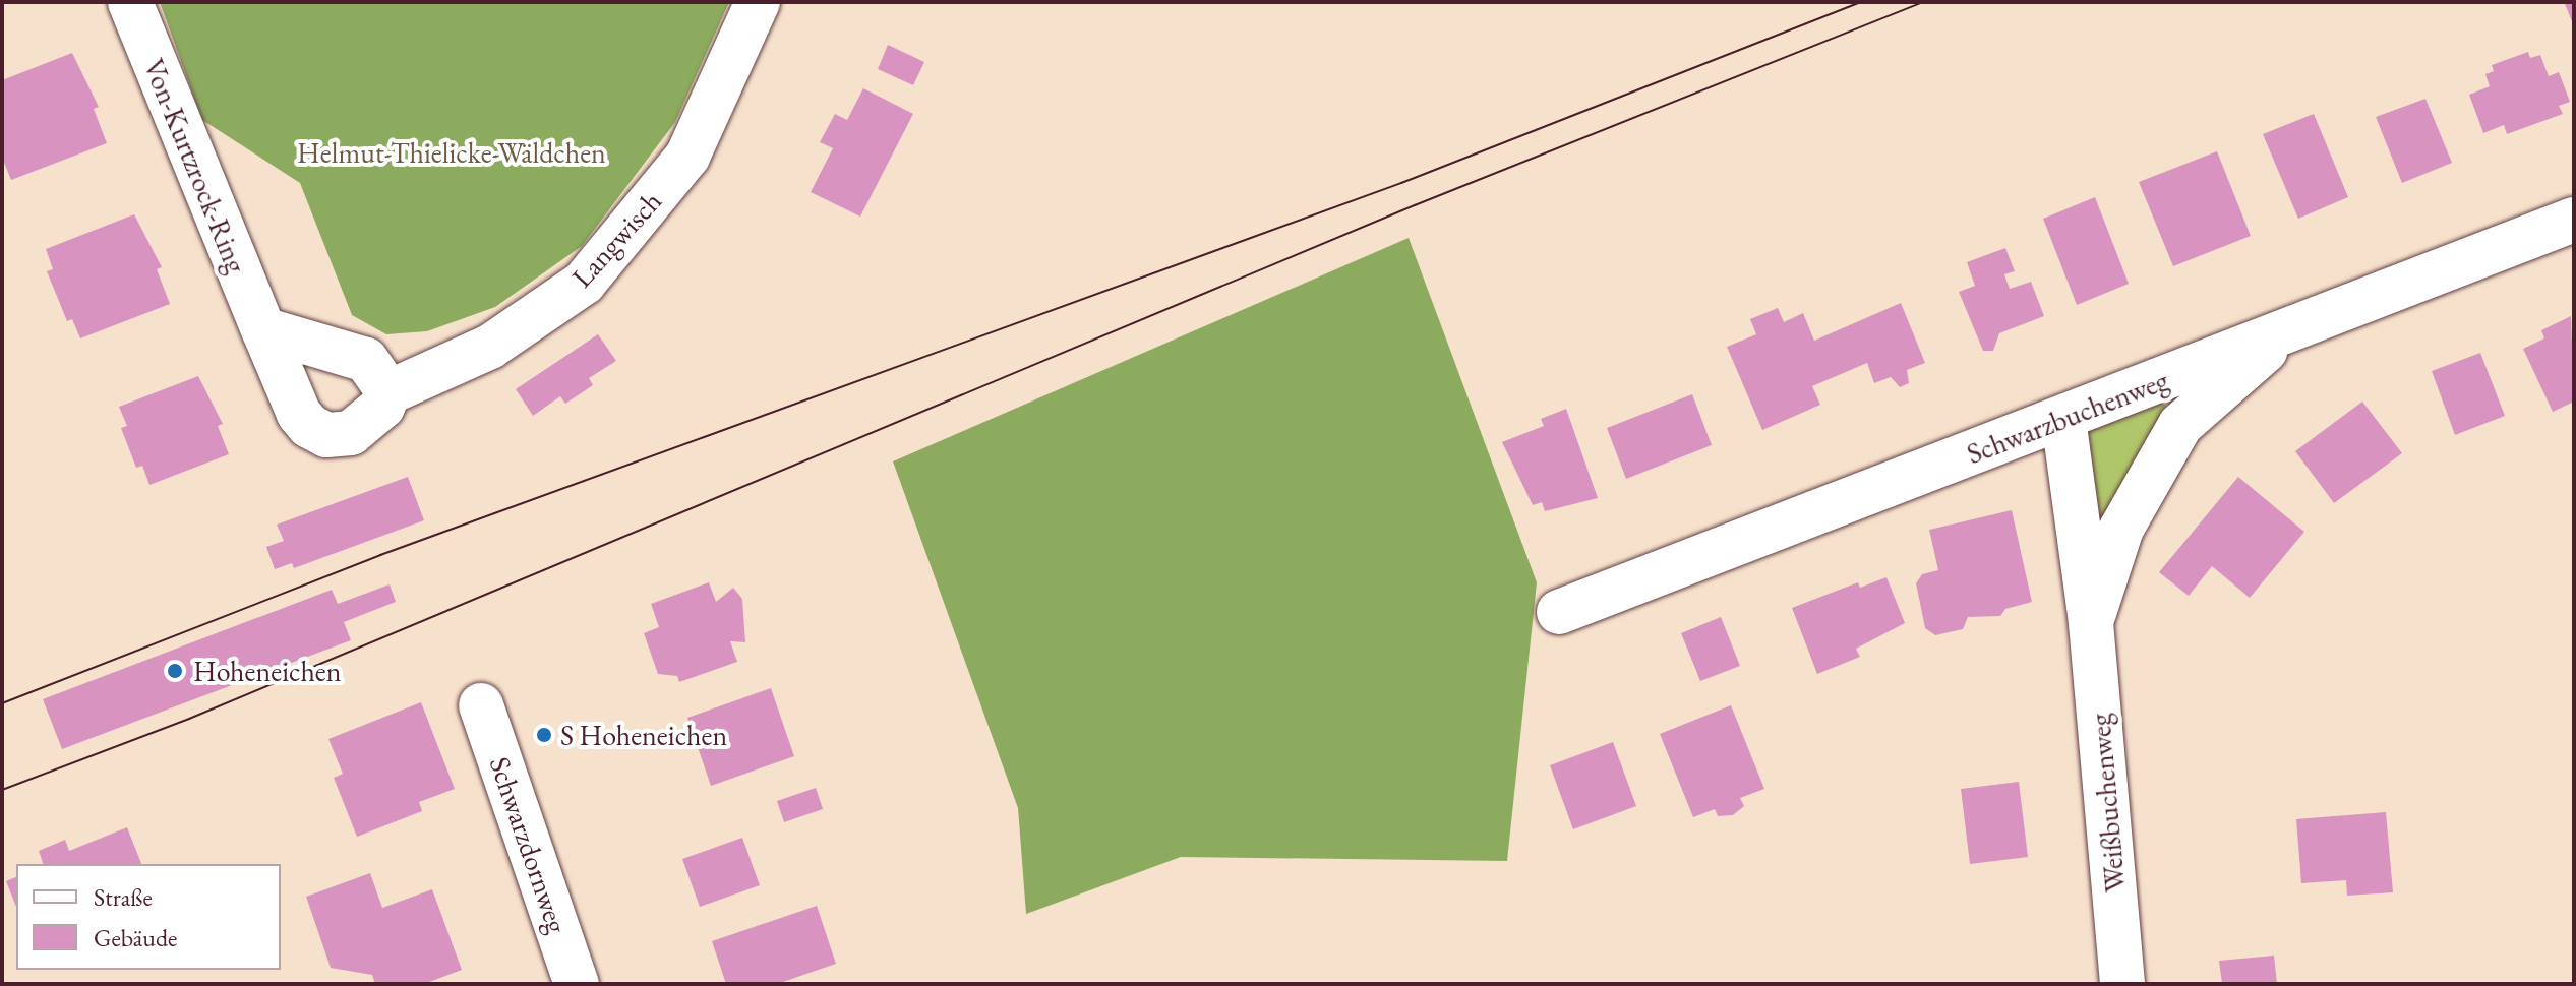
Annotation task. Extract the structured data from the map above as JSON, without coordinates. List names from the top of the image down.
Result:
{
  "streets": {
    "street": [
      "Von-Kurtzrock-Ring",
      "Langwisch",
      "Schwarzbuchenweg",
      "Weißbuchenweg",
      "Schwarzdornweg"
    ]
  },
  "crossings": [
    ["Von-Kurtzrock-Ring", "Langwisch"],
    ["Schwarzbuchenweg", "Weißbuchenweg"]
  ],
  "parks": ["Helmut-Thielicke-Wäldchen"],
  "places": ["Hoheneichen", "S Hoheneichen"],
  "legend": ["Straße", "Gebäude"]
}
